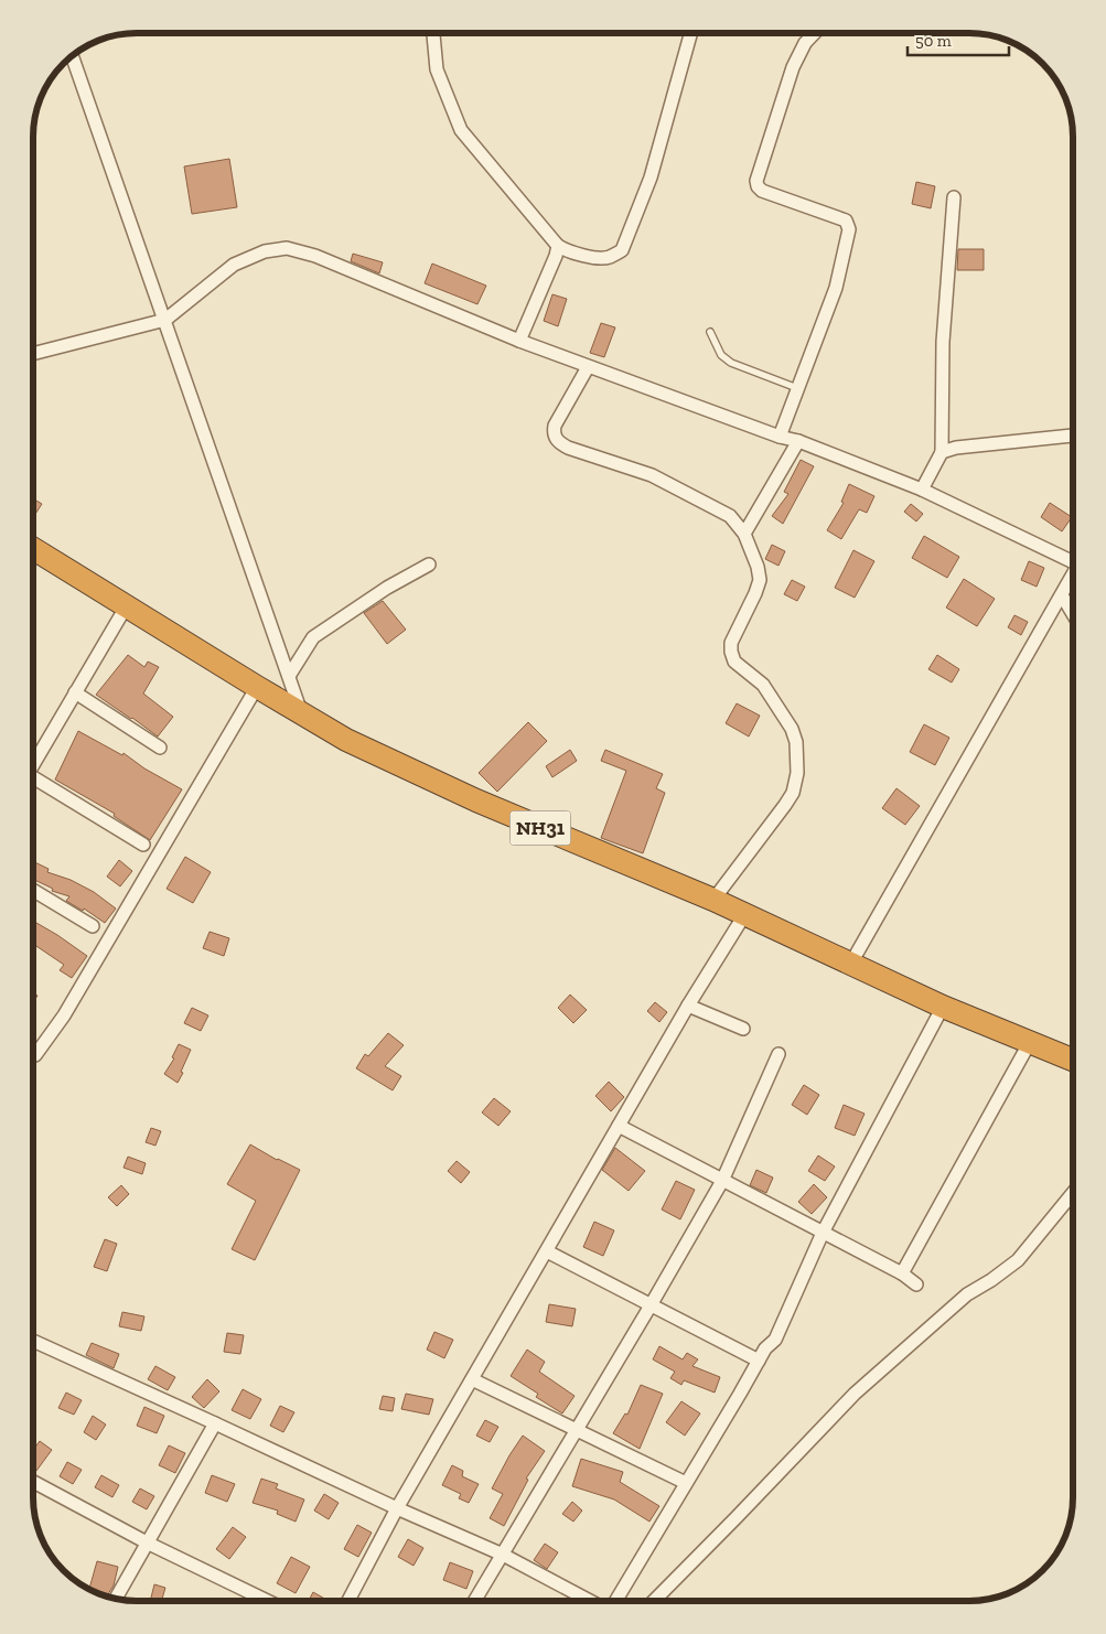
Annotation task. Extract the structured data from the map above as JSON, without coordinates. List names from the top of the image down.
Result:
{
  "streets": {
    "highway": ["NH31"]
  },
  "scale_bar": "50 m"
}
